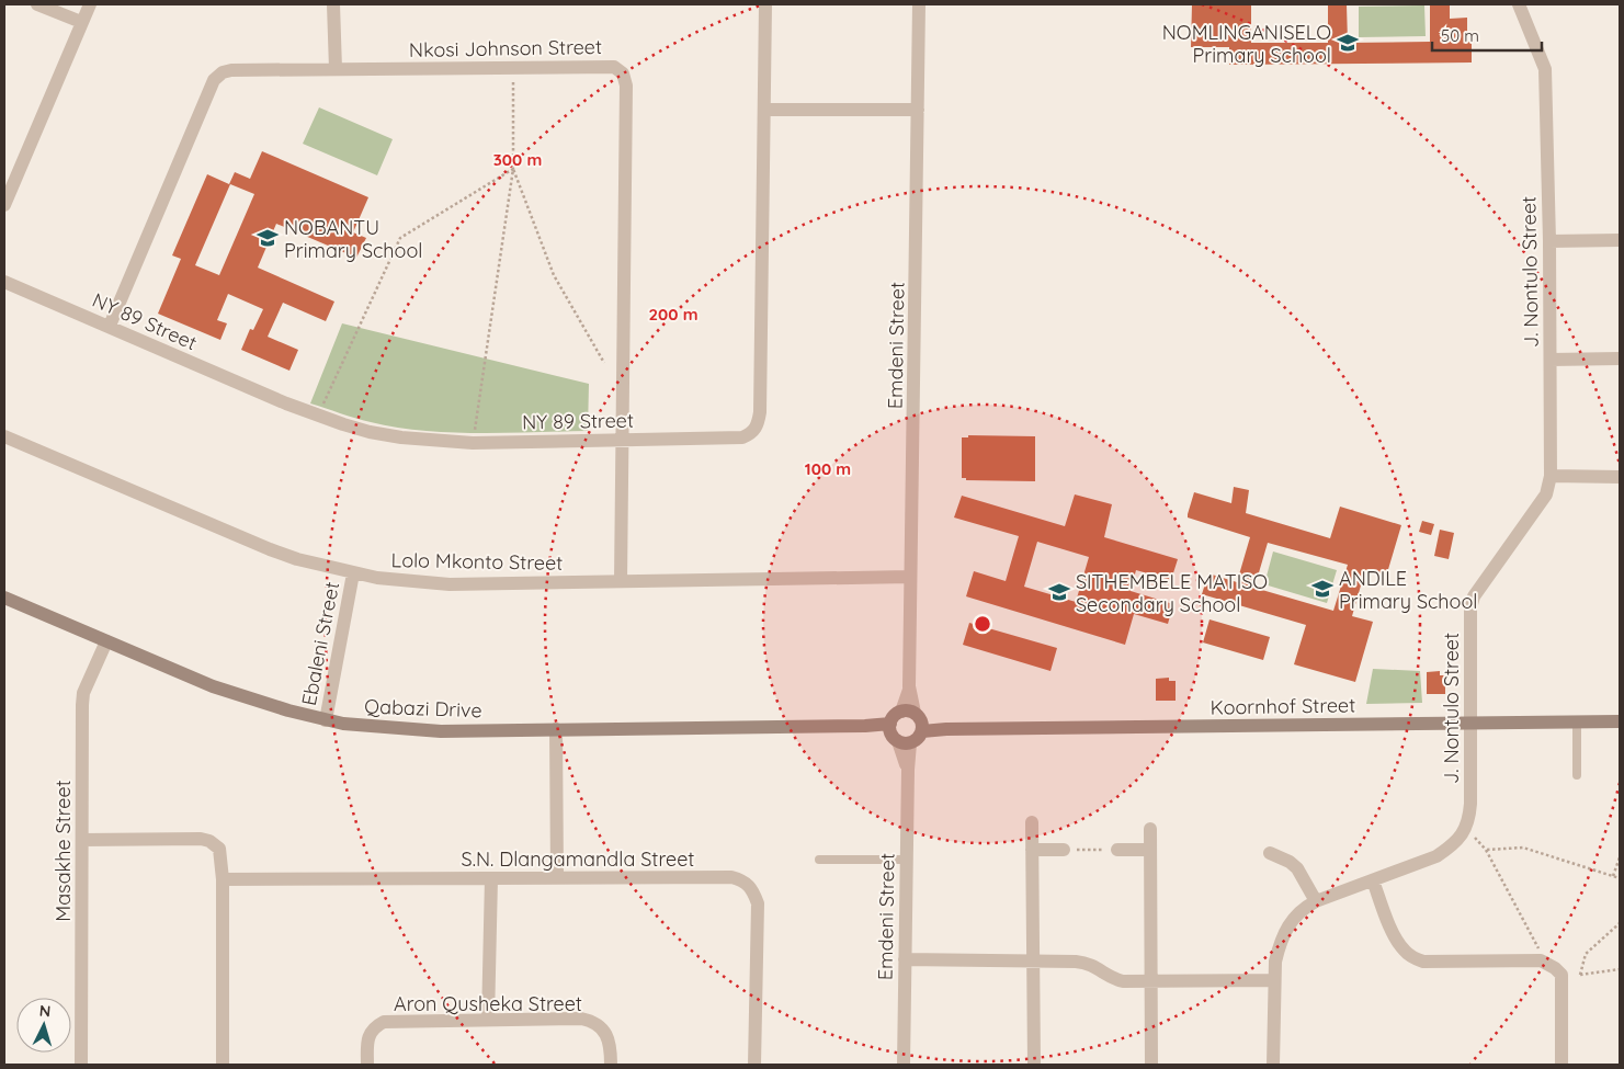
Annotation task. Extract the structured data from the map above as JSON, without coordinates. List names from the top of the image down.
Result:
{
  "streets": {
    "street": [
      "Nkosi Johnson Street",
      "J. Nontulo Street",
      "NY 89 Street",
      "Emdeni Street",
      "Lolo Mkonto Street",
      "Ebaleni Street",
      "Koornhof Street",
      "Qabazi Drive",
      "Masakhe Street",
      "S.N. Dlangamandla Street",
      "Aron Qusheka Street"
    ]
  },
  "crossings": [
    ["Nkosi Johnson Street", "NY 89 Street"],
    ["Nkosi Johnson Street", "Lolo Mkonto Street"],
    ["J. Nontulo Street", "Koornhof Street"],
    ["Emdeni Street", "Lolo Mkonto Street"],
    ["Emdeni Street", "Koornhof Street"],
    ["Emdeni Street", "Qabazi Drive"],
    ["Lolo Mkonto Street", "Ebaleni Street"],
    ["Ebaleni Street", "Qabazi Drive"],
    ["Qabazi Drive", "Masakhe Street"]
  ],
  "places": {
    "school or university": [
      "NOMLINGANISELO Primary School",
      "NOBANTU Primary School",
      "ANDILE Primary School",
      "SITHEMBELE MATISO Secondary School"
    ]
  },
  "scale_bar": "50 m",
  "north": "top",
  "rings": ["300 m", "200 m", "100 m"]
}
